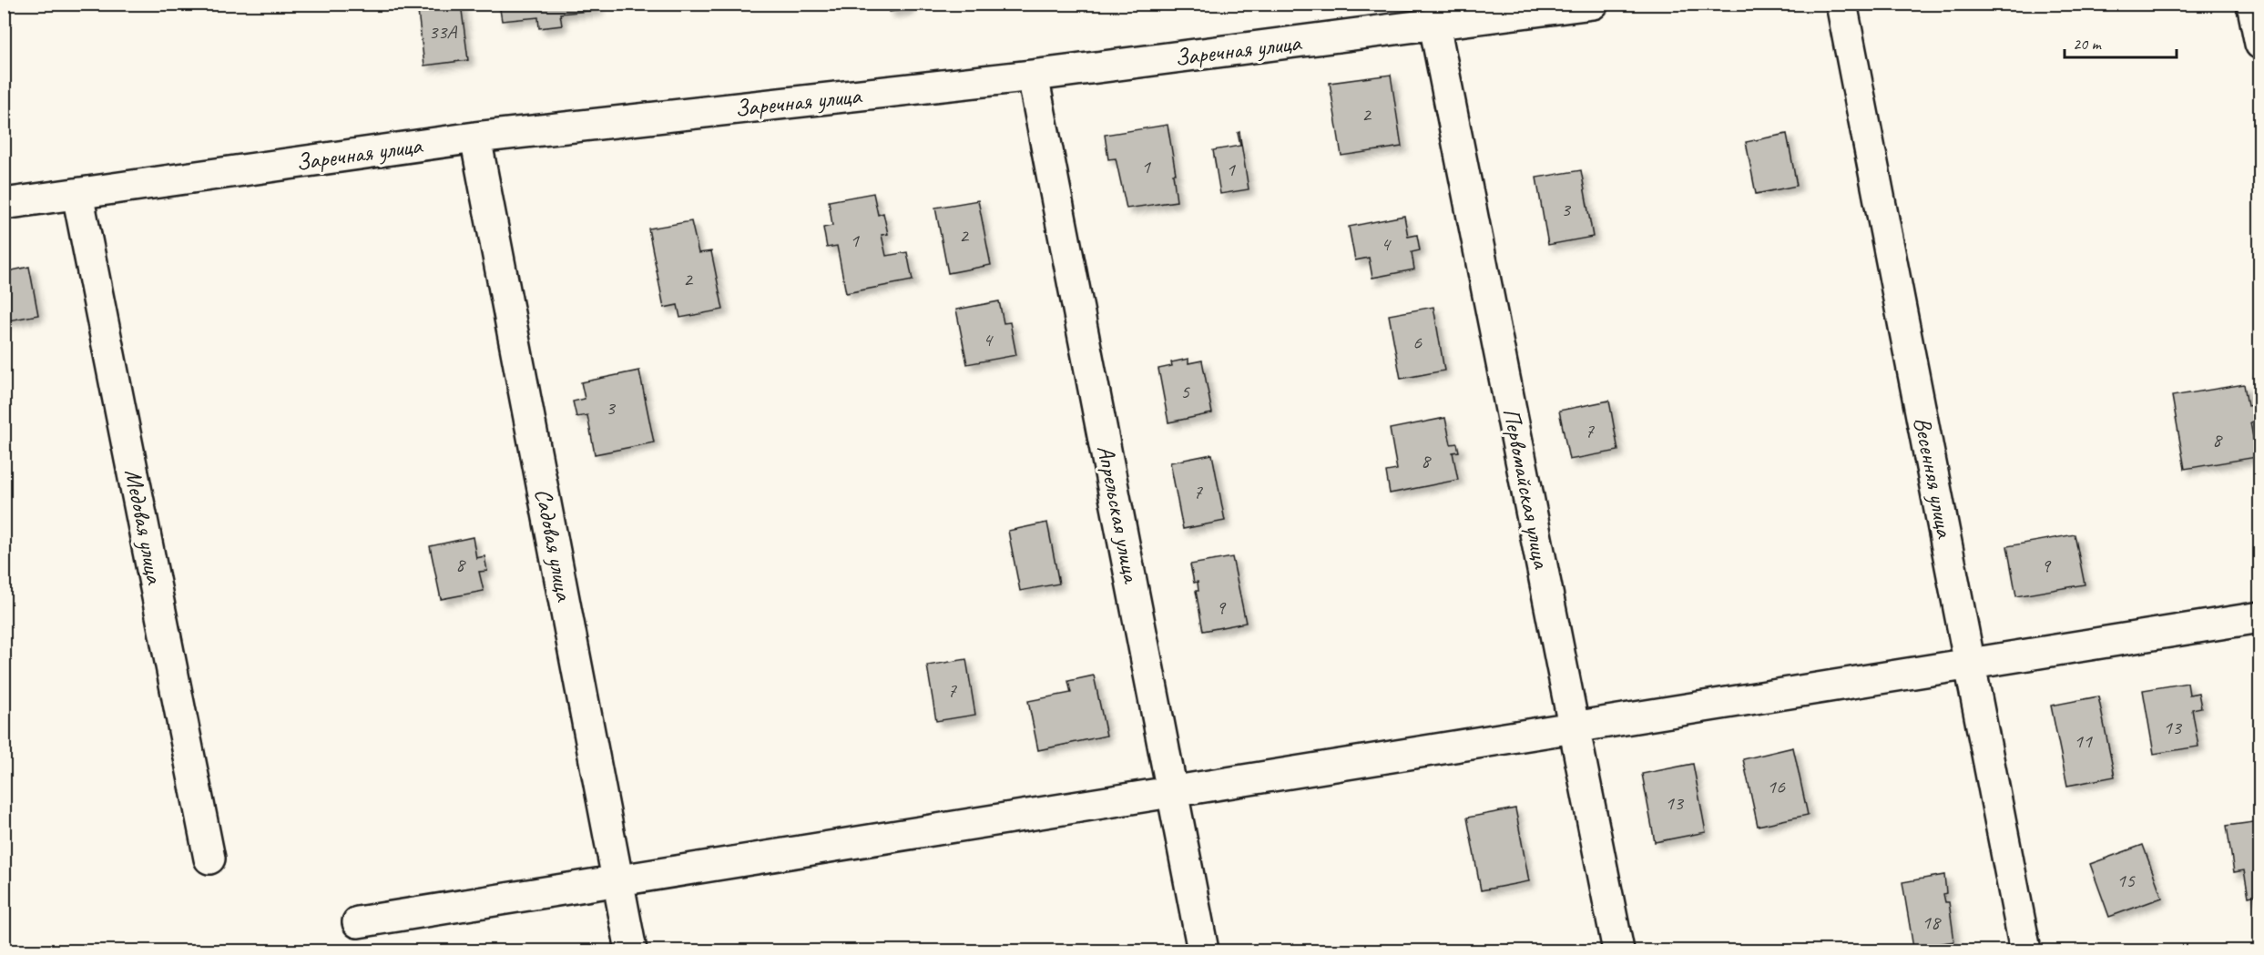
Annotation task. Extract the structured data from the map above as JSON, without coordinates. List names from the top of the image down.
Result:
{
  "streets": {
    "street": [
      "Заречная улица",
      "Весенняя улица",
      "Первомайская улица",
      "Апрельская улица",
      "Медовая улица",
      "Садовая улица"
    ]
  },
  "crossings": [
    ["Заречная улица", "Первомайская улица"],
    ["Заречная улица", "Апрельская улица"],
    ["Заречная улица", "Медовая улица"],
    ["Заречная улица", "Садовая улица"]
  ],
  "house_numbers": [
    "33А",
    "2",
    "1",
    "1",
    "3",
    "2",
    "1",
    "4",
    "2",
    "4",
    "6",
    "5",
    "3",
    "7",
    "8",
    "8",
    "7",
    "8",
    "9",
    "9",
    "7",
    "13",
    "11",
    "16",
    "13",
    "15",
    "18"
  ],
  "scale_bar": "20 m"
}
